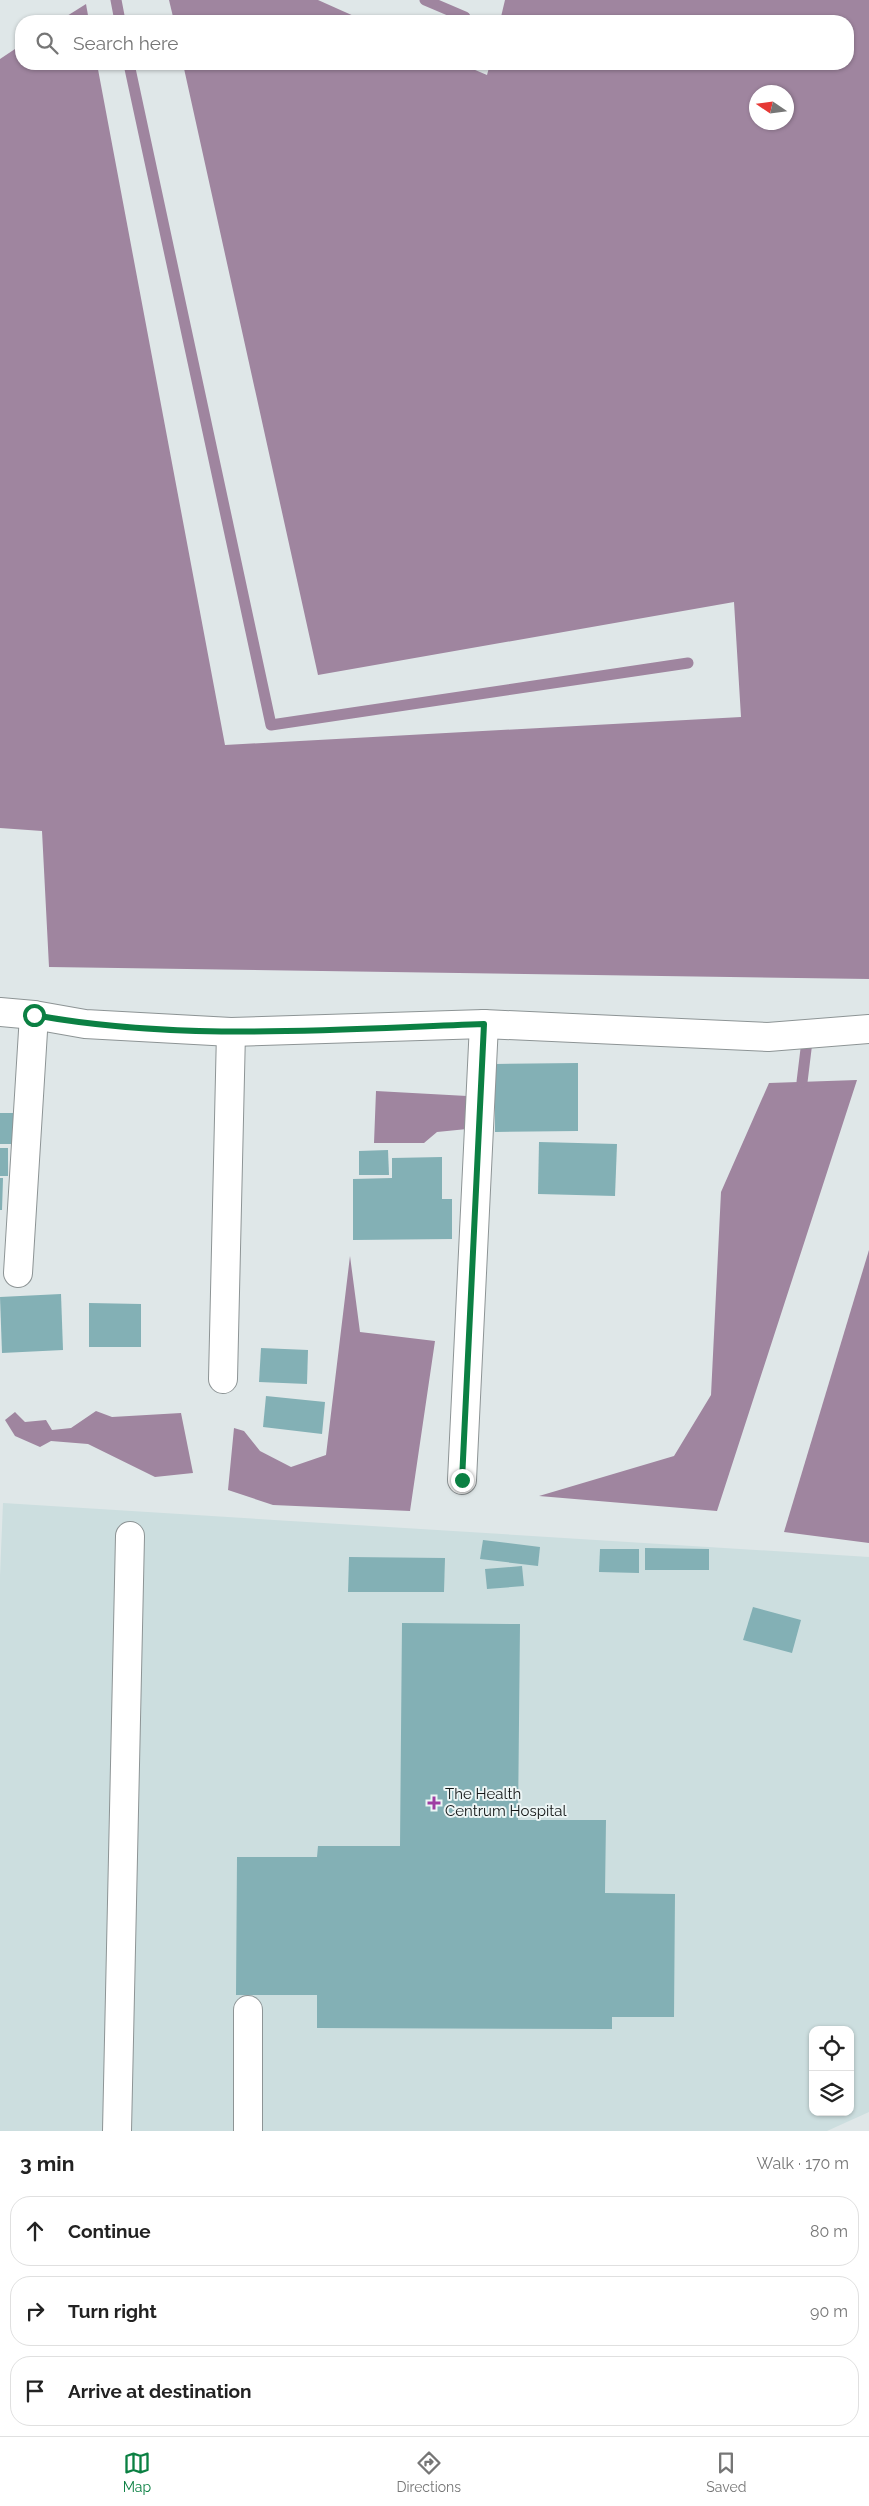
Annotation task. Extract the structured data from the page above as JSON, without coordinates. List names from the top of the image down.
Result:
{
  "places": {
    "health": ["The Health Centrum Hospital"]
  },
  "north": "left",
  "page": {
    "search": "Search here",
    "heading": ["3 min", "Walk · 170 m"],
    "list": [
      ["Continue", "80 m"],
      ["Turn right", "90 m"],
      "Arrive at destination"
    ],
    "nav": ["Map", "Directions", "Saved"]
  }
}
